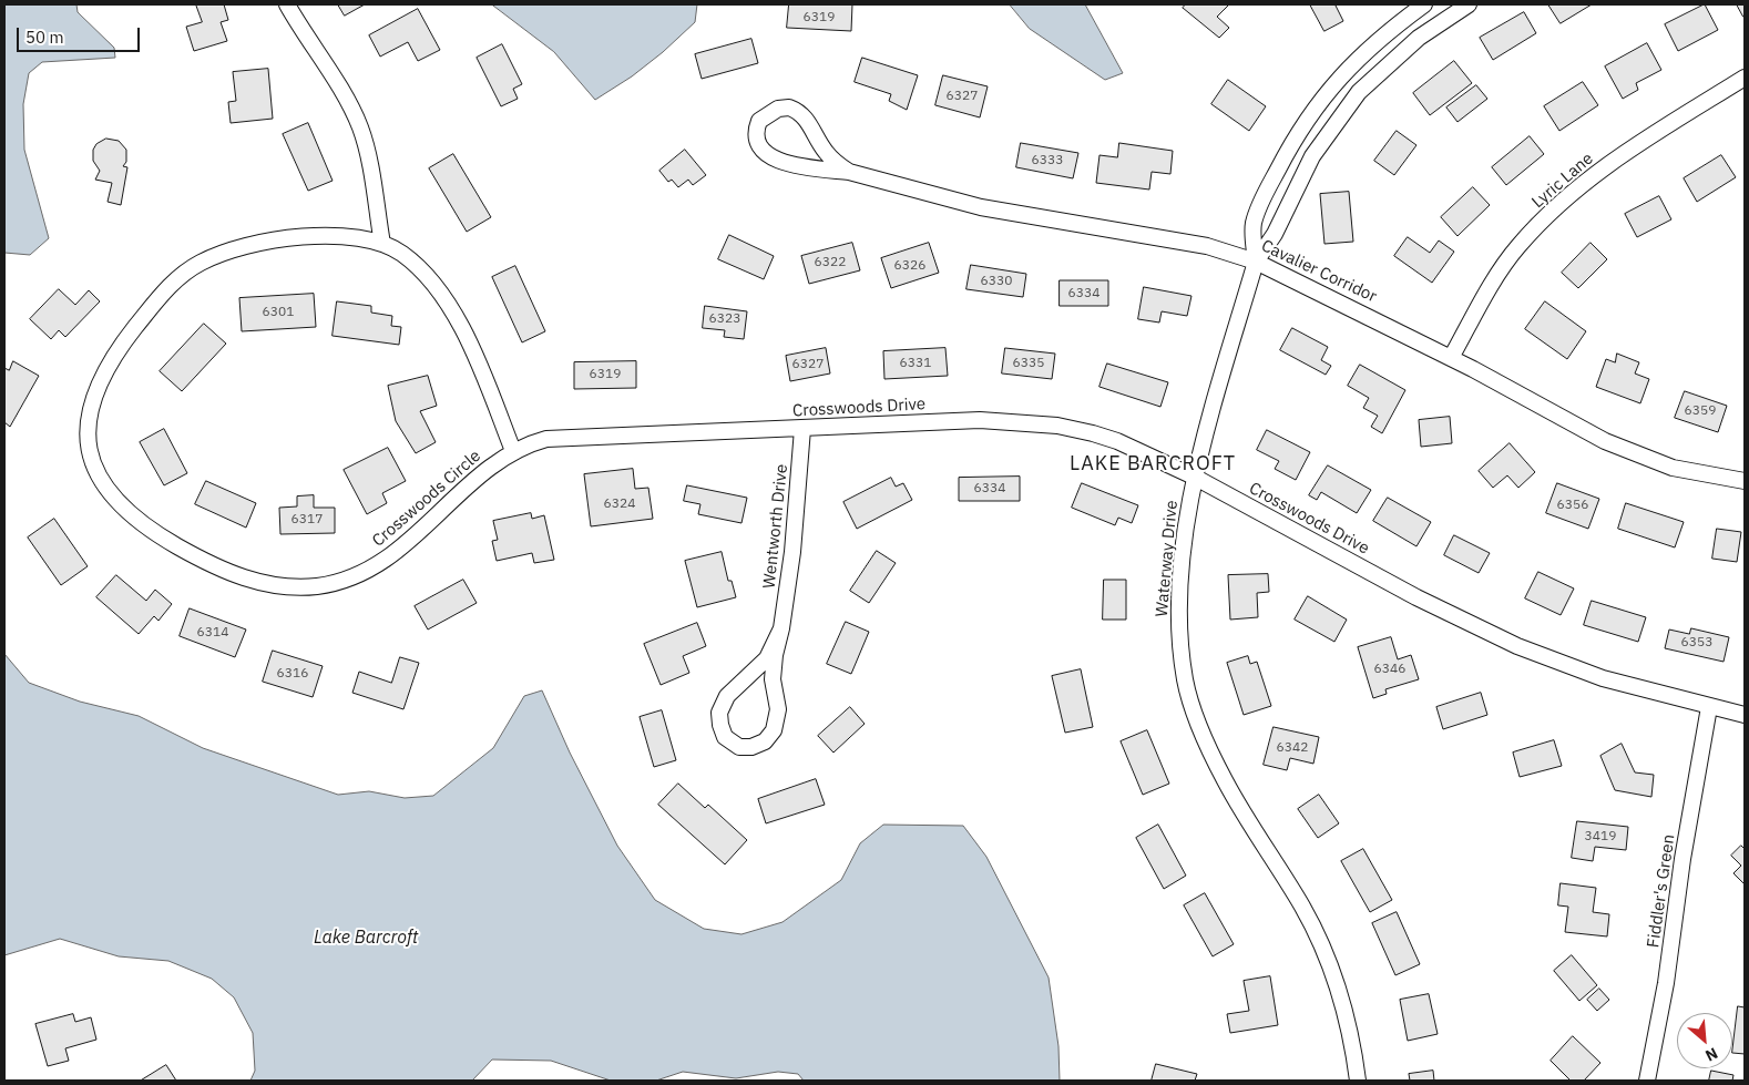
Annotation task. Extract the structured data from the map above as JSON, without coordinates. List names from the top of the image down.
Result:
{
  "streets": {
    "street": [
      "Lyric Lane",
      "Cavalier Corridor",
      "Crosswoods Drive",
      "Crosswoods Circle",
      "Wentworth Drive",
      "Waterway Drive",
      "Fiddler's Green"
    ]
  },
  "crossings": [
    ["Lyric Lane", "Cavalier Corridor"],
    ["Cavalier Corridor", "Waterway Drive"],
    ["Crosswoods Drive", "Crosswoods Circle"],
    ["Crosswoods Drive", "Wentworth Drive"],
    ["Crosswoods Drive", "Waterway Drive"],
    ["Crosswoods Drive", "Fiddler's Green"]
  ],
  "districts": ["LAKE BARCROFT"],
  "water": ["Lake Barcroft"],
  "house_numbers": [
    "6319",
    "6327",
    "6333",
    "6322",
    "6326",
    "6330",
    "6334",
    "6301",
    "6323",
    "6331",
    "6335",
    "6327",
    "6319",
    "6359",
    "6334",
    "6324",
    "6356",
    "6317",
    "6314",
    "6353",
    "6346",
    "6316",
    "6342",
    "3419"
  ],
  "scale_bar": "50 m",
  "north": "bottom right"
}
